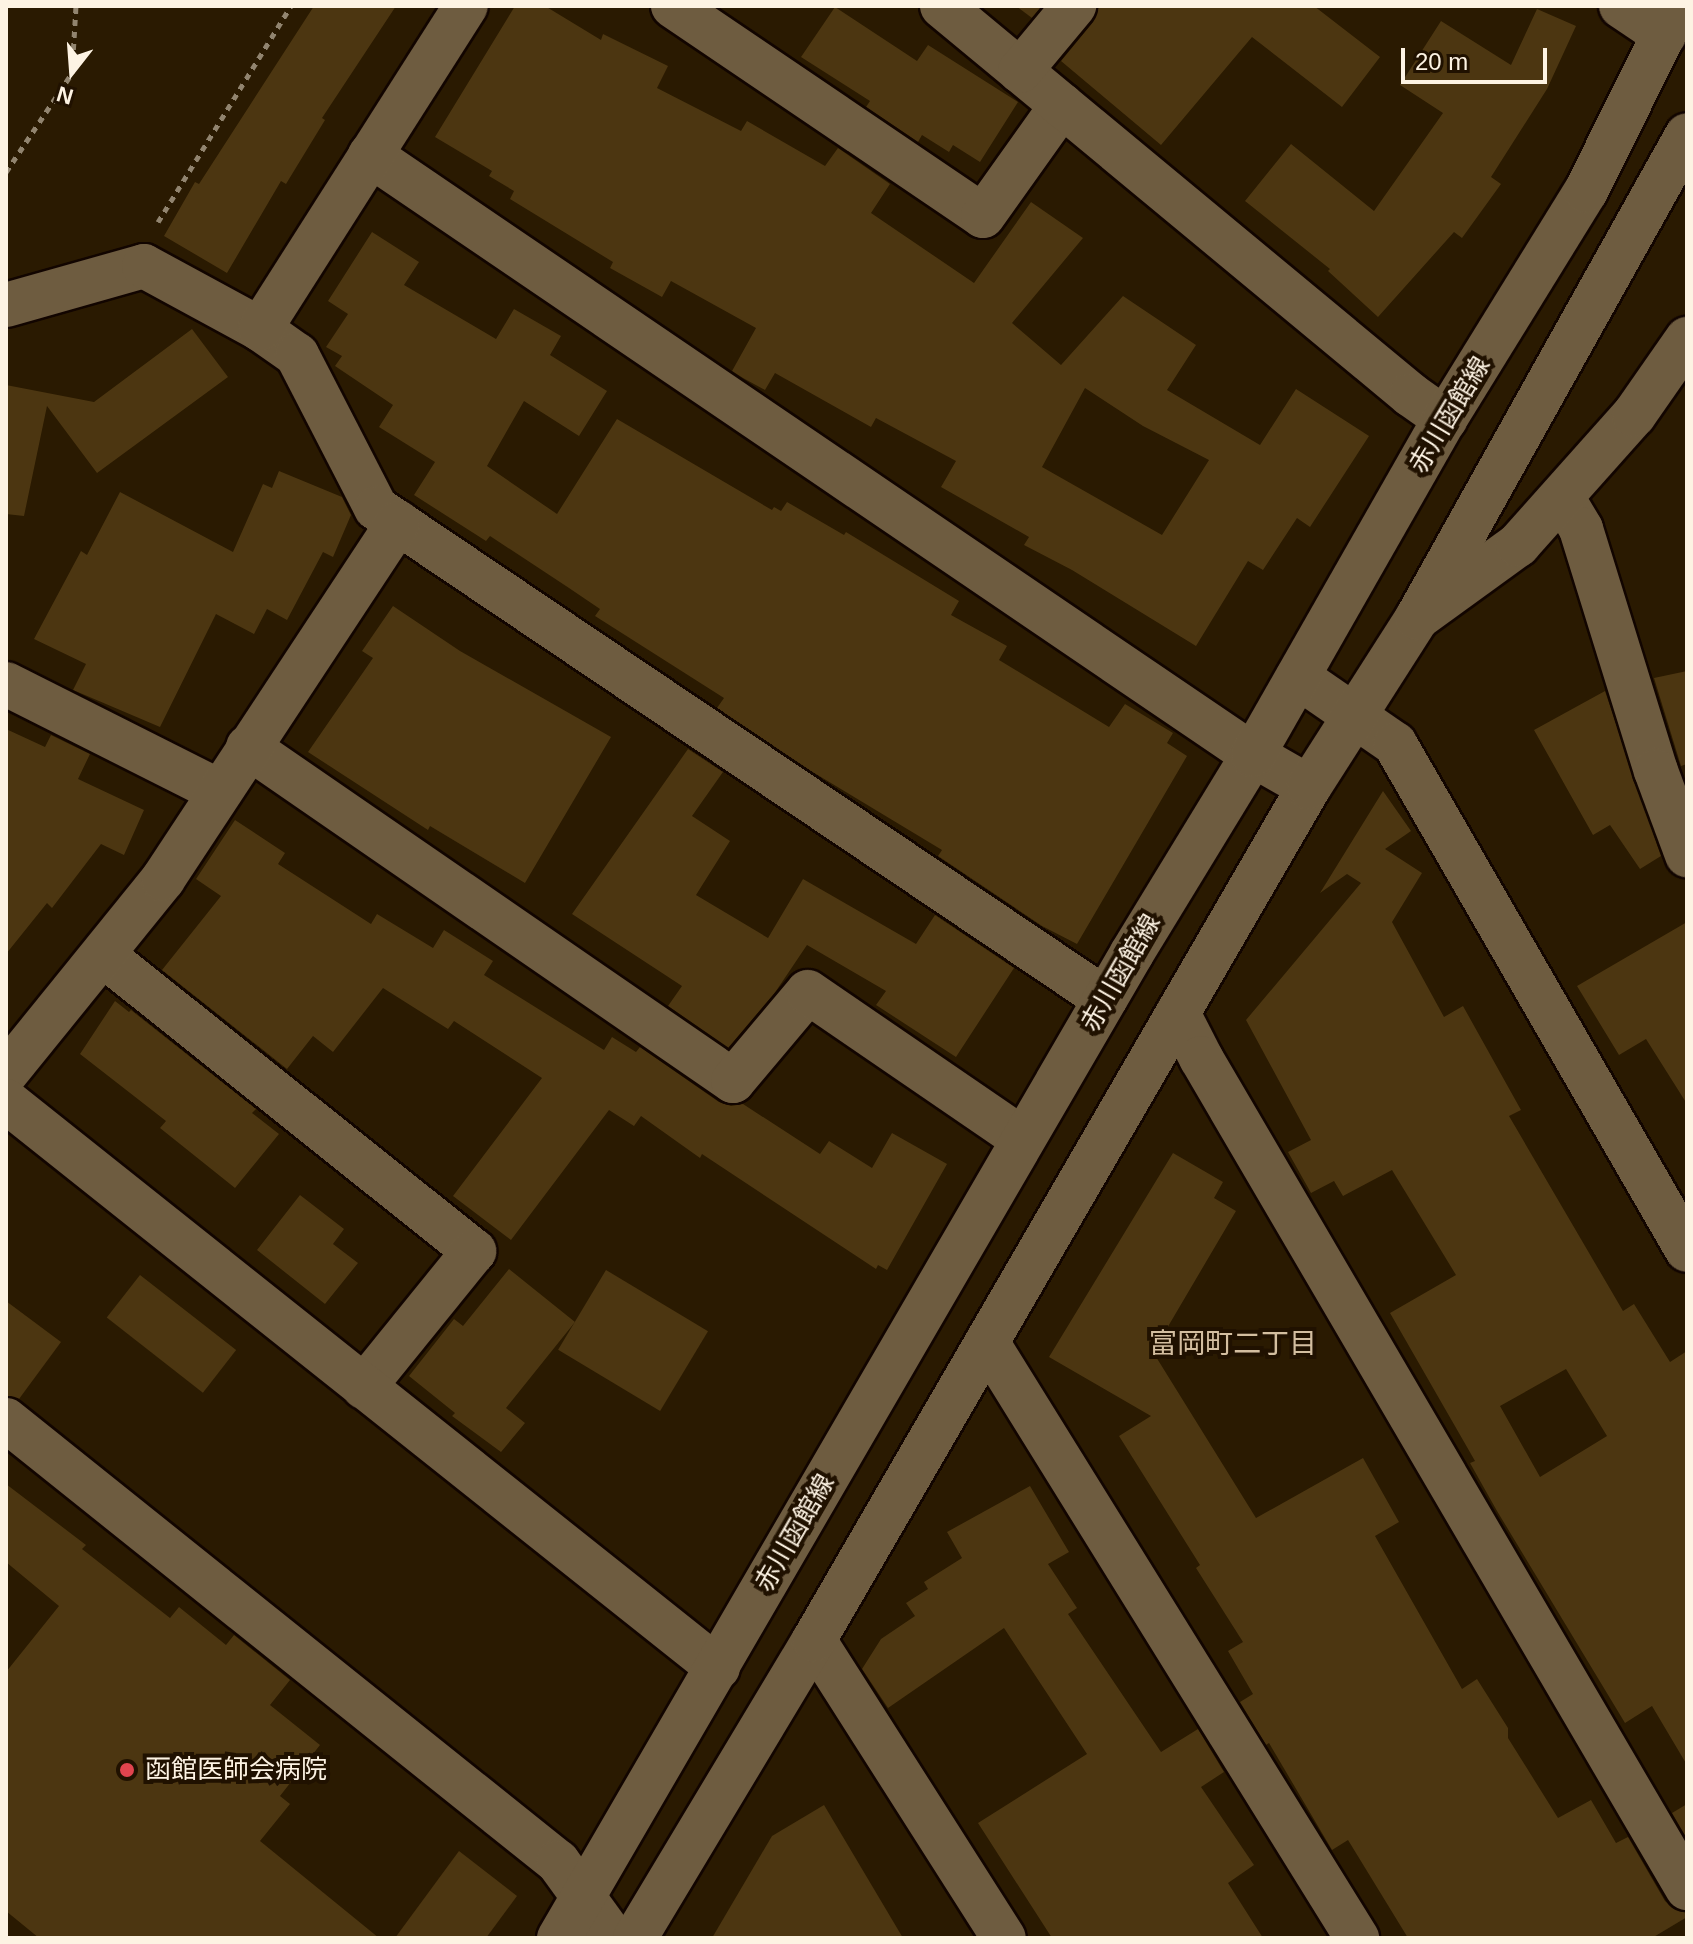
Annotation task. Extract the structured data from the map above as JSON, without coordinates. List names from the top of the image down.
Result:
{
  "streets": {
    "street": ["赤川函館線"]
  },
  "districts": ["富岡町二丁目"],
  "places": ["函館医師会病院"],
  "scale_bar": "20 m",
  "north": "bottom"
}
